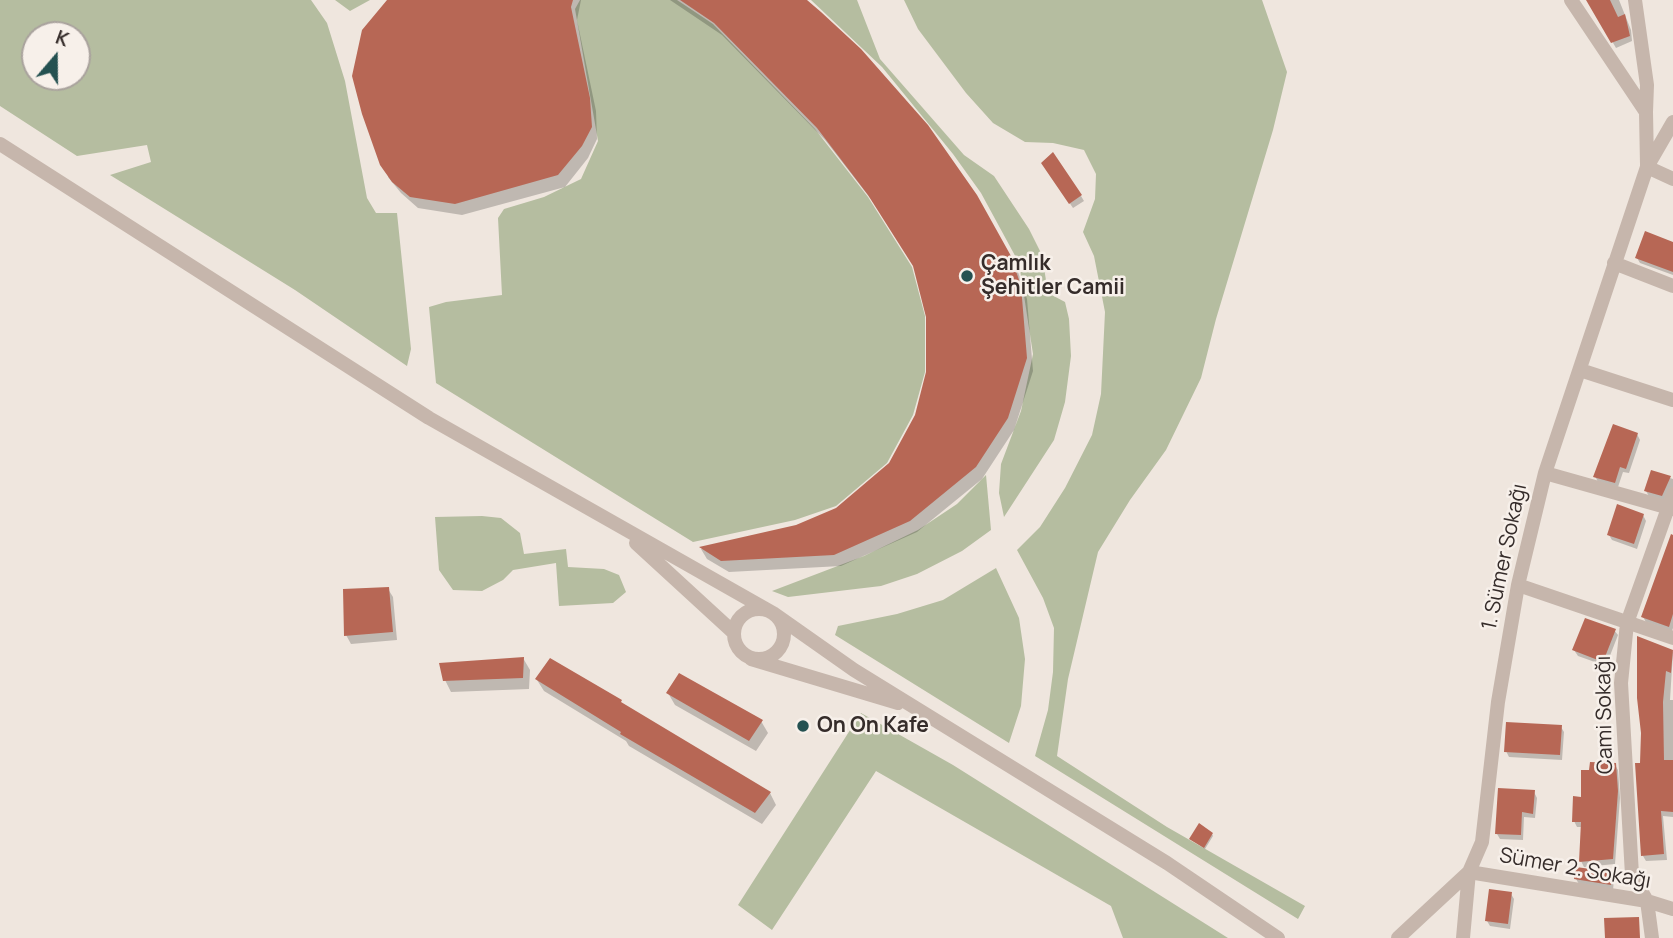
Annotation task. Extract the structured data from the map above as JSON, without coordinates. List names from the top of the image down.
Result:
{
  "streets": {
    "street": ["1. Sümer Sokağı", "Cami Sokağı", "Sümer 2. Sokağı"]
  },
  "crossings": [
    ["1. Sümer Sokağı", "Sümer 2. Sokağı"],
    ["Cami Sokağı", "Sümer 2. Sokağı"]
  ],
  "places": ["Çamlık Şehitler Camii", "On On Kafe"],
  "north": "top"
}
